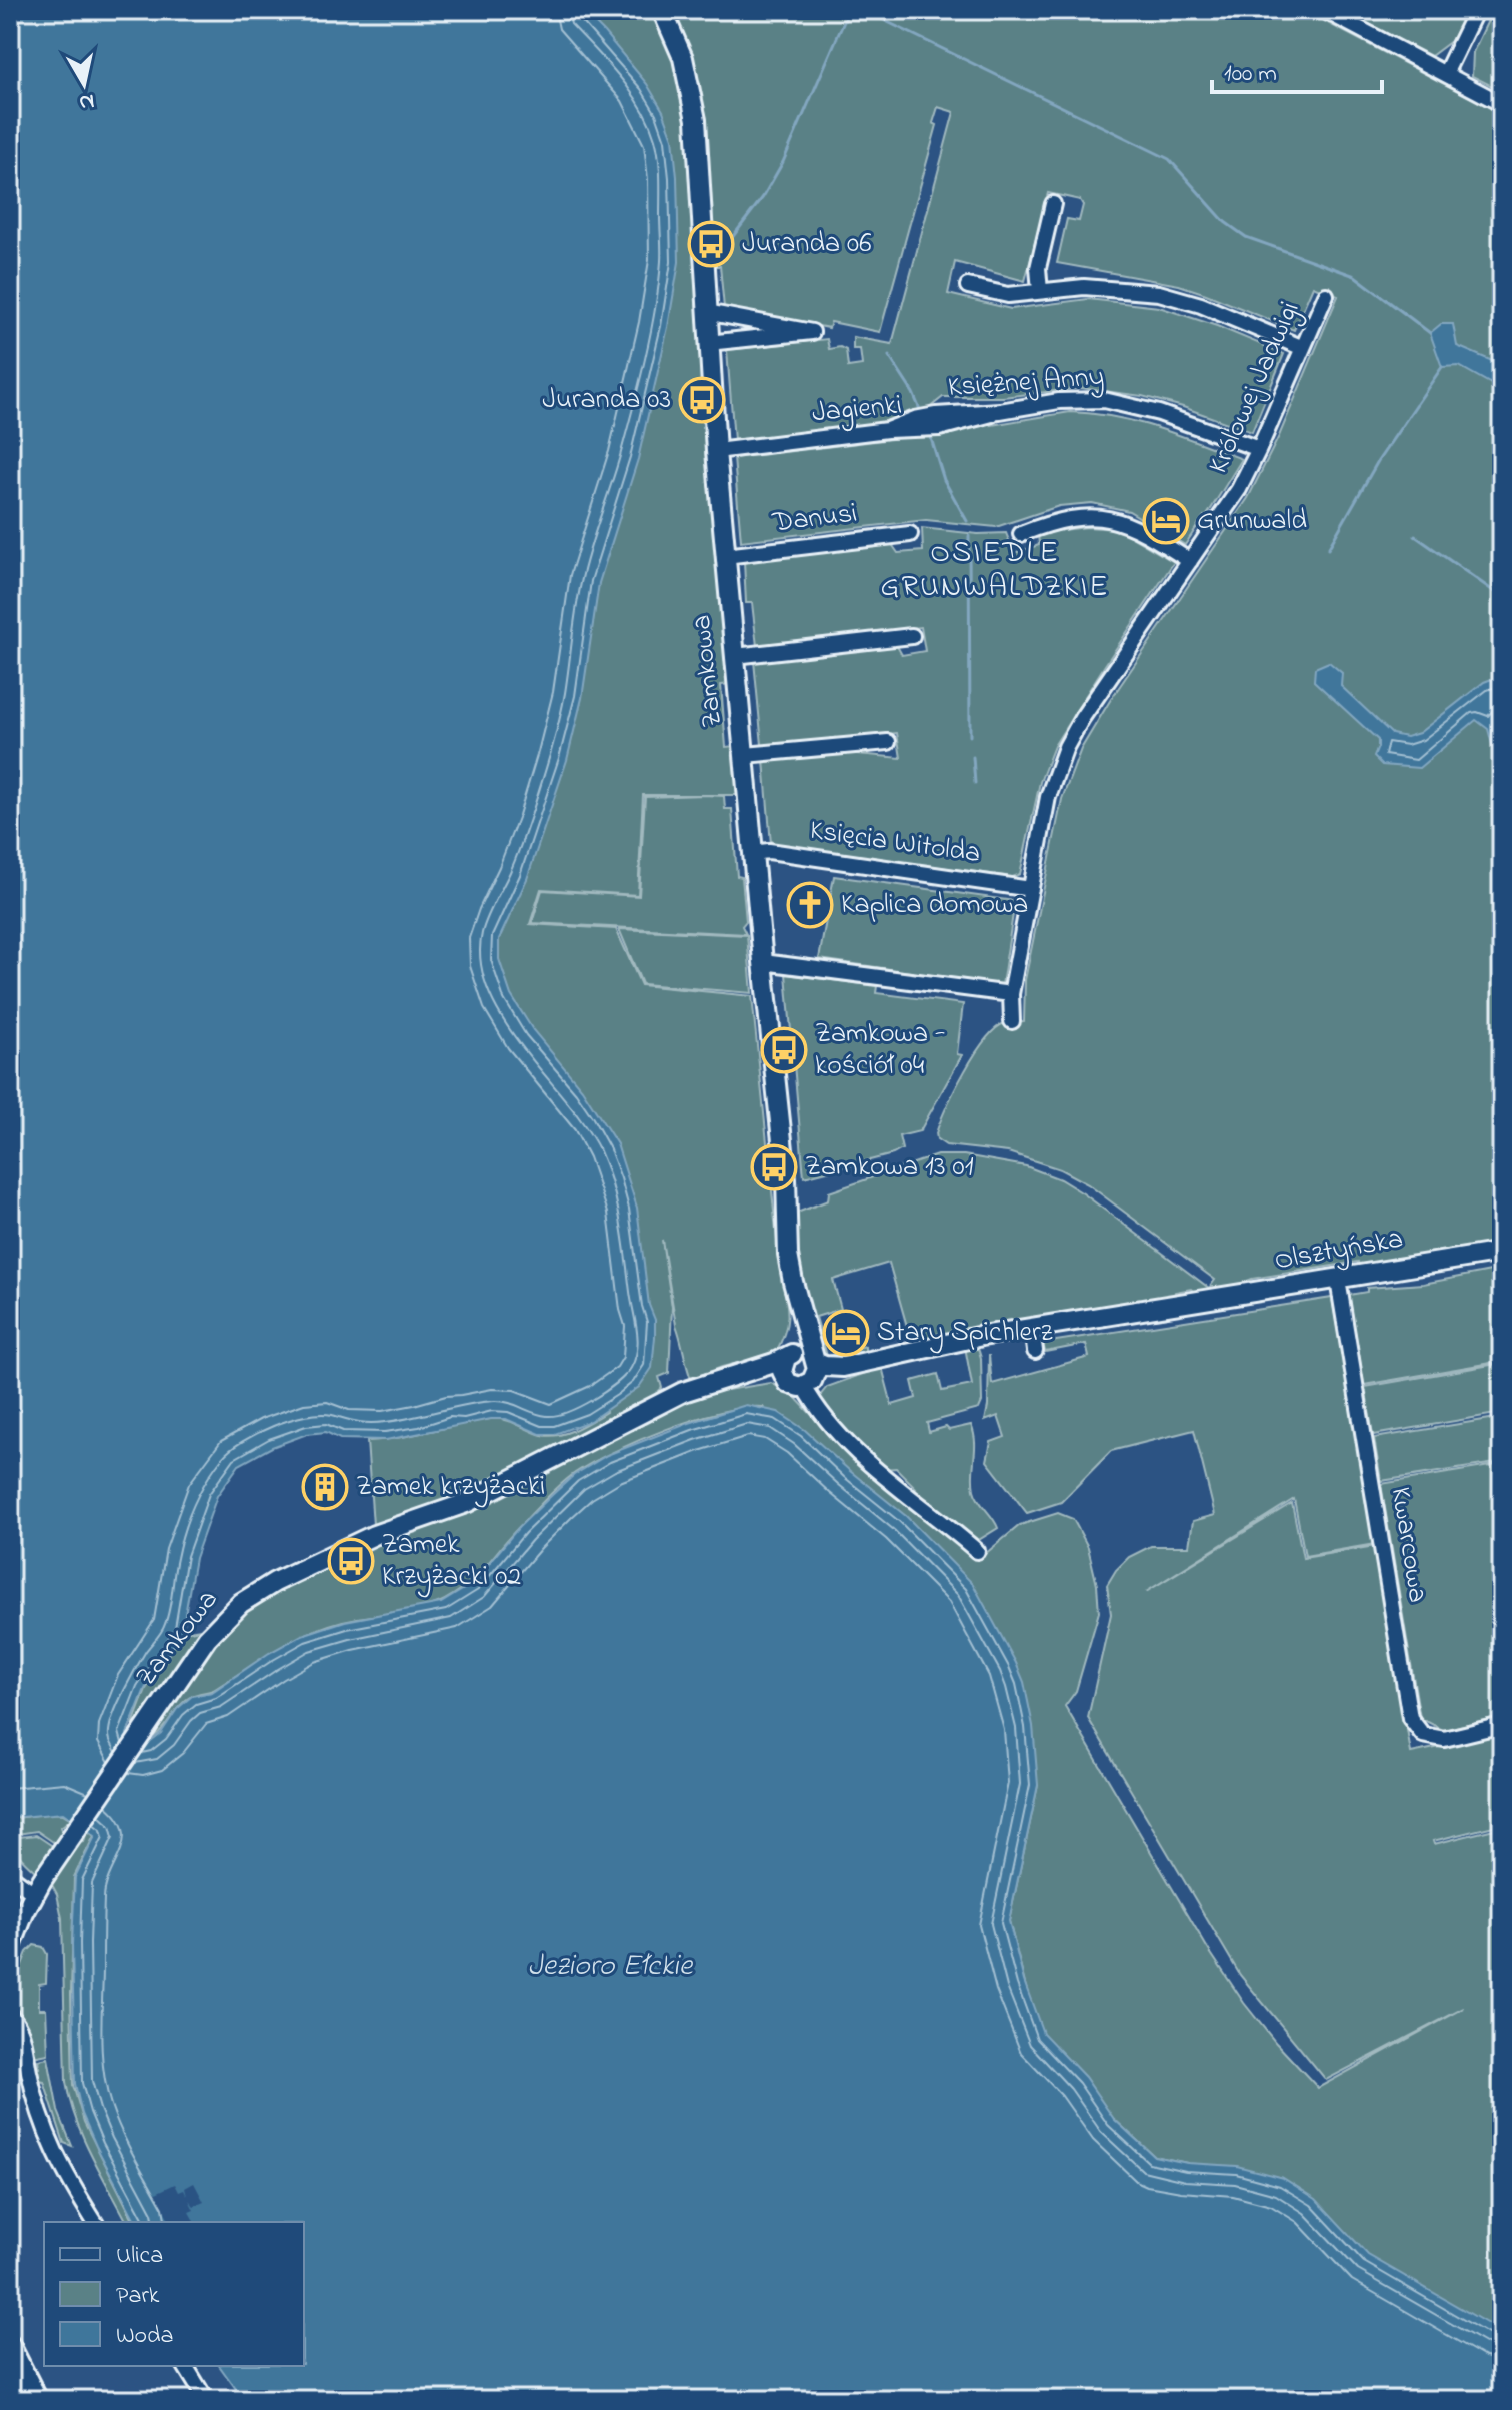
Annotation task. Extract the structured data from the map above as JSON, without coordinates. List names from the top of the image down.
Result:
{
  "streets": {
    "street": [
      "Księżnej Anny",
      "Królowej Jadwigi",
      "Jagienki",
      "Danusi",
      "Zamkowa",
      "Księcia Witolda",
      "Olsztyńska",
      "Kwarcowa"
    ]
  },
  "crossings": [
    ["Księżnej Anny", "Królowej Jadwigi"],
    ["Księżnej Anny", "Jagienki"],
    ["Królowej Jadwigi", "Księcia Witolda"],
    ["Jagienki", "Zamkowa"],
    ["Danusi", "Zamkowa"],
    ["Zamkowa", "Księcia Witolda"],
    ["Olsztyńska", "Kwarcowa"]
  ],
  "districts": ["OSIEDLE GRUNWALDZKIE"],
  "water": ["Jezioro Ełckie"],
  "places": {
    "bus stop": [
      "Juranda 06",
      "Juranda 03",
      "Zamkowa - kościół 04",
      "Zamkowa 13 01",
      "Zamek Krzyżacki 02"
    ],
    "hotel": ["Grunwald", "Stary Spichlerz"],
    "church": ["Kaplica domowa"],
    "building": ["Zamek krzyżacki"]
  },
  "legend": ["Ulica", "Park", "Woda"],
  "scale_bar": "100 m",
  "north": "bottom"
}
